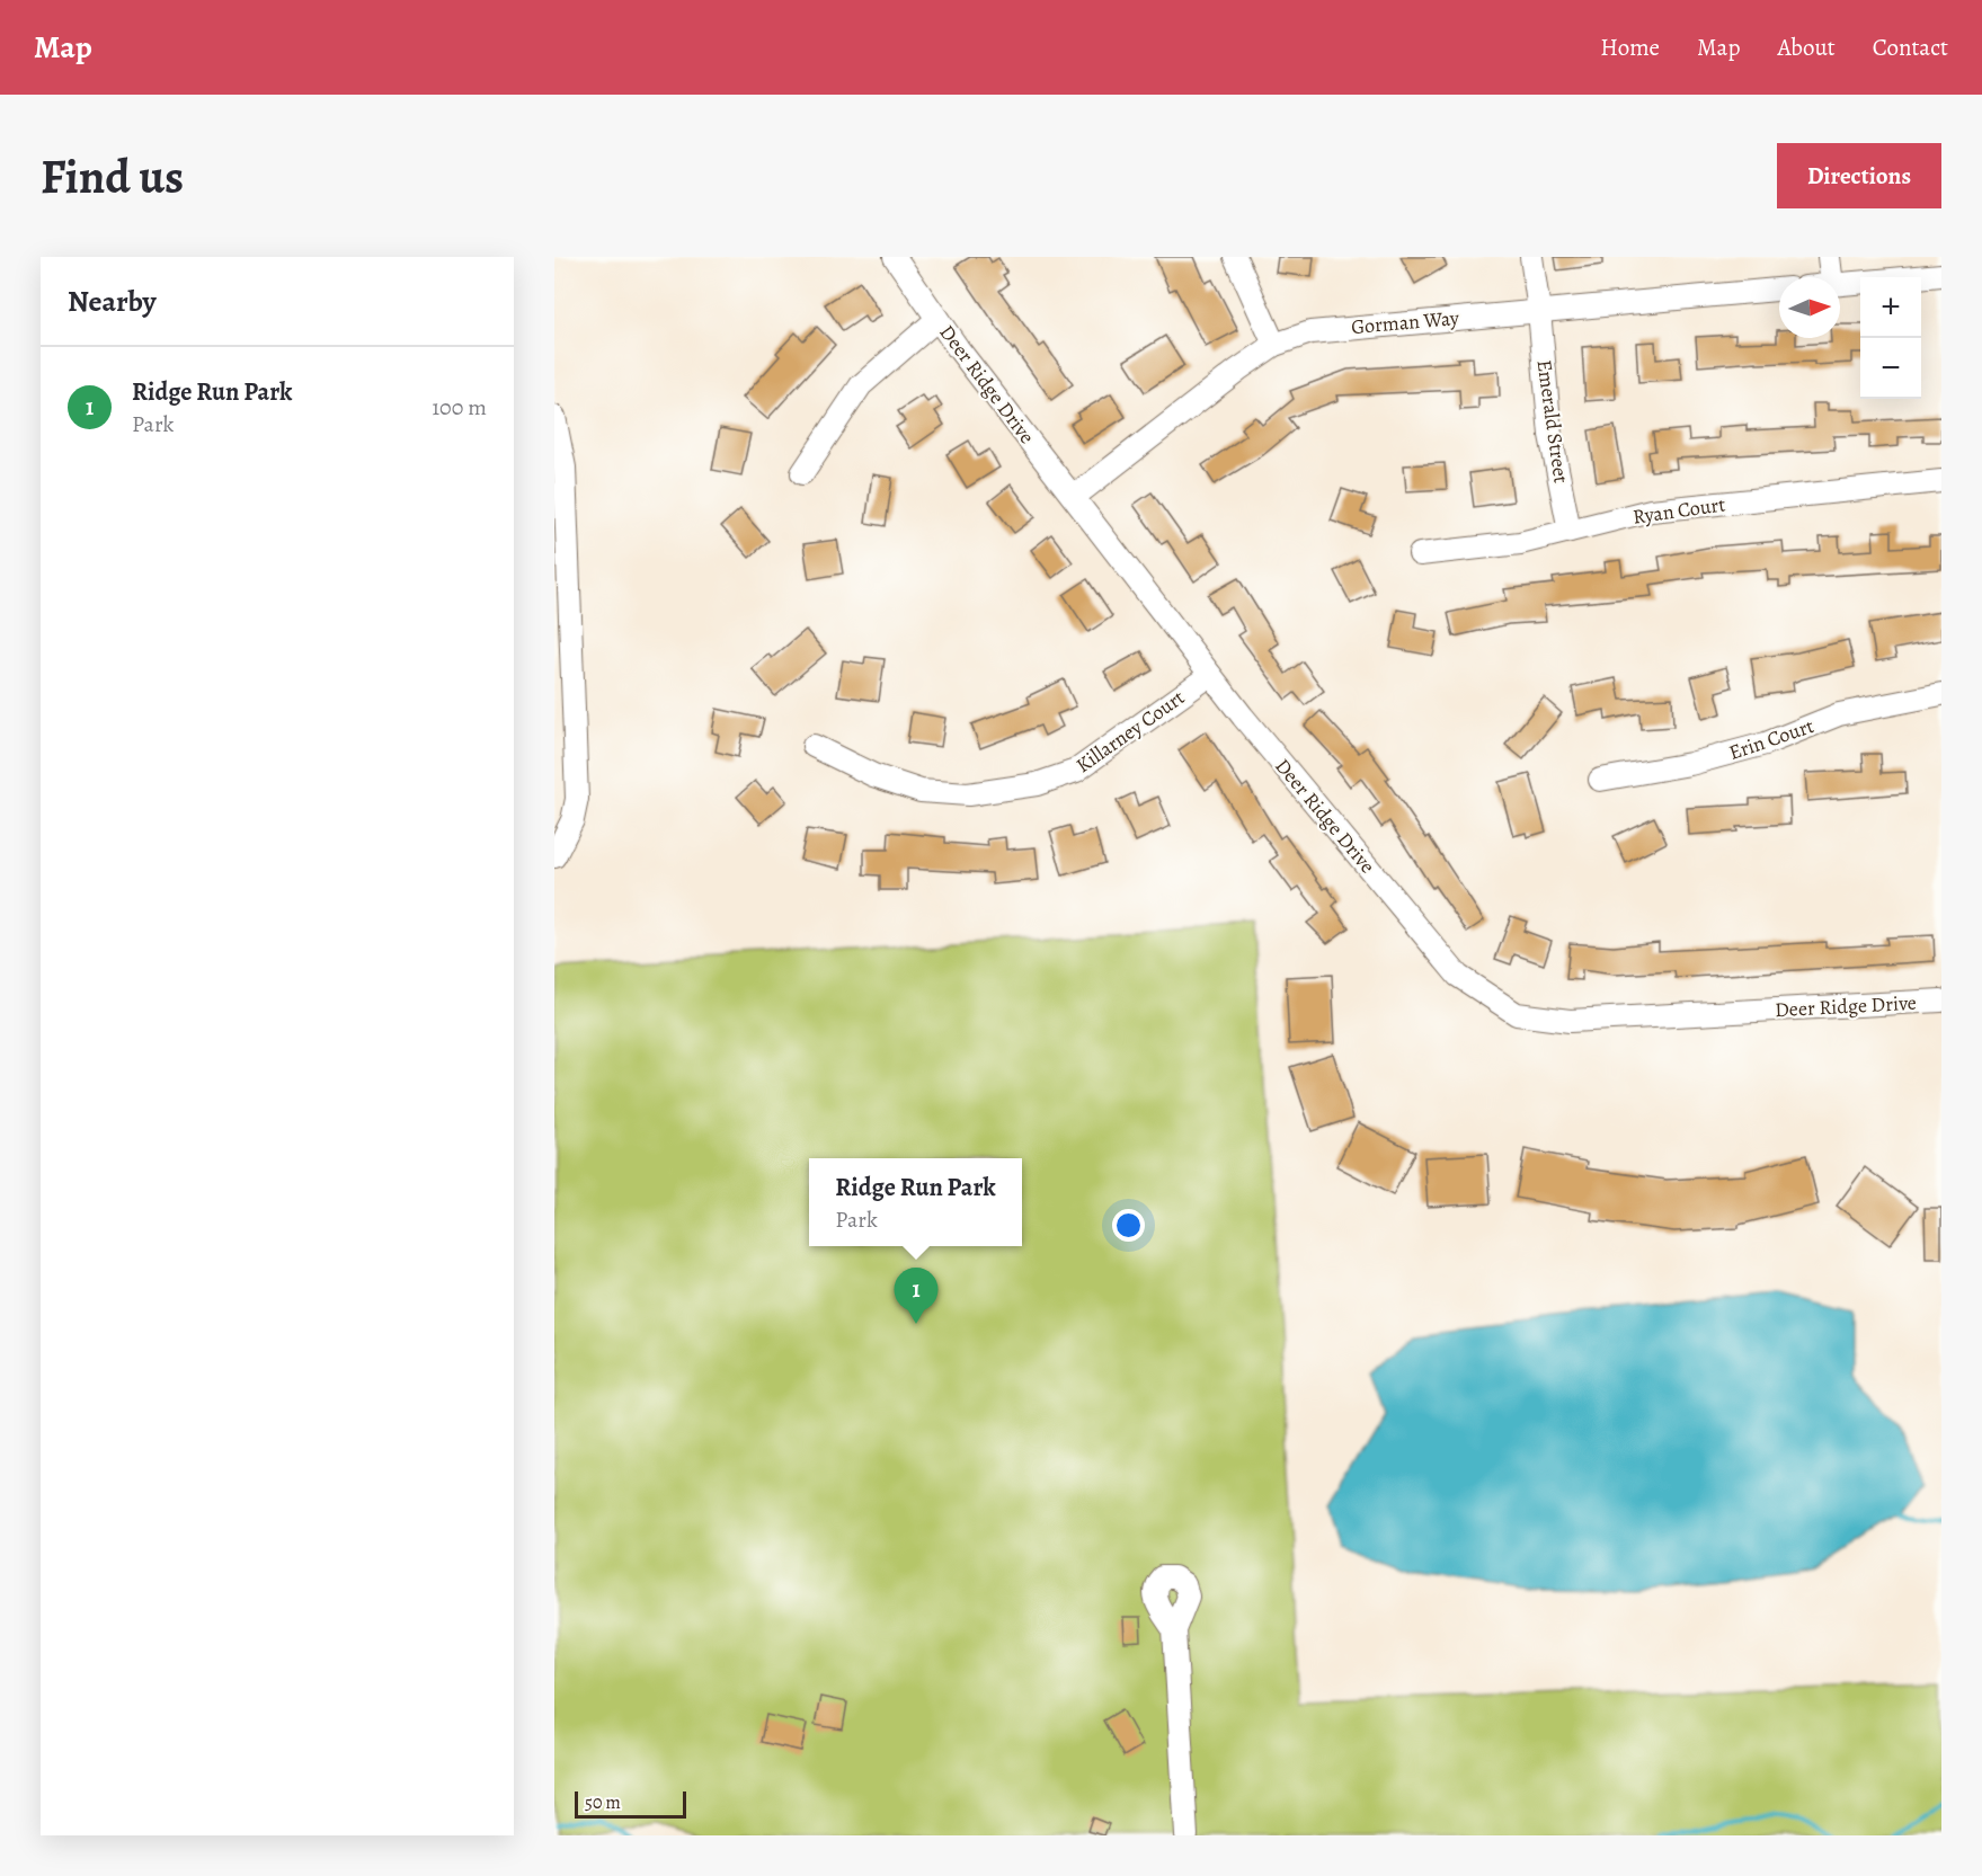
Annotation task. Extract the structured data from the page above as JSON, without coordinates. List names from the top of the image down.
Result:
{
  "streets": {
    "street": [
      "Gorman Way",
      "Deer Ridge Drive",
      "Emerald Street",
      "Ryan Court",
      "Killarney Court",
      "Erin Court"
    ]
  },
  "crossings": [
    ["Gorman Way", "Deer Ridge Drive"],
    ["Gorman Way", "Emerald Street"],
    ["Deer Ridge Drive", "Killarney Court"],
    ["Emerald Street", "Ryan Court"]
  ],
  "scale_bar": "50 m",
  "north": "right",
  "page": {
    "header": "Map",
    "nav": [
      "Home",
      "Map",
      "About",
      "Contact"
    ],
    "buttons": "Directions",
    "title": "Find us",
    "heading": "Nearby",
    "map_buttons": ["+", "−"],
    "list": [
      {
        "mark": "1",
        "name": "Ridge Run Park",
        "note": "Park",
        "value": "100 m"
      }
    ],
    "popup": ["Ridge Run Park", "Park"],
    "pins": "1",
    "scale": "50 m"
  }
}
